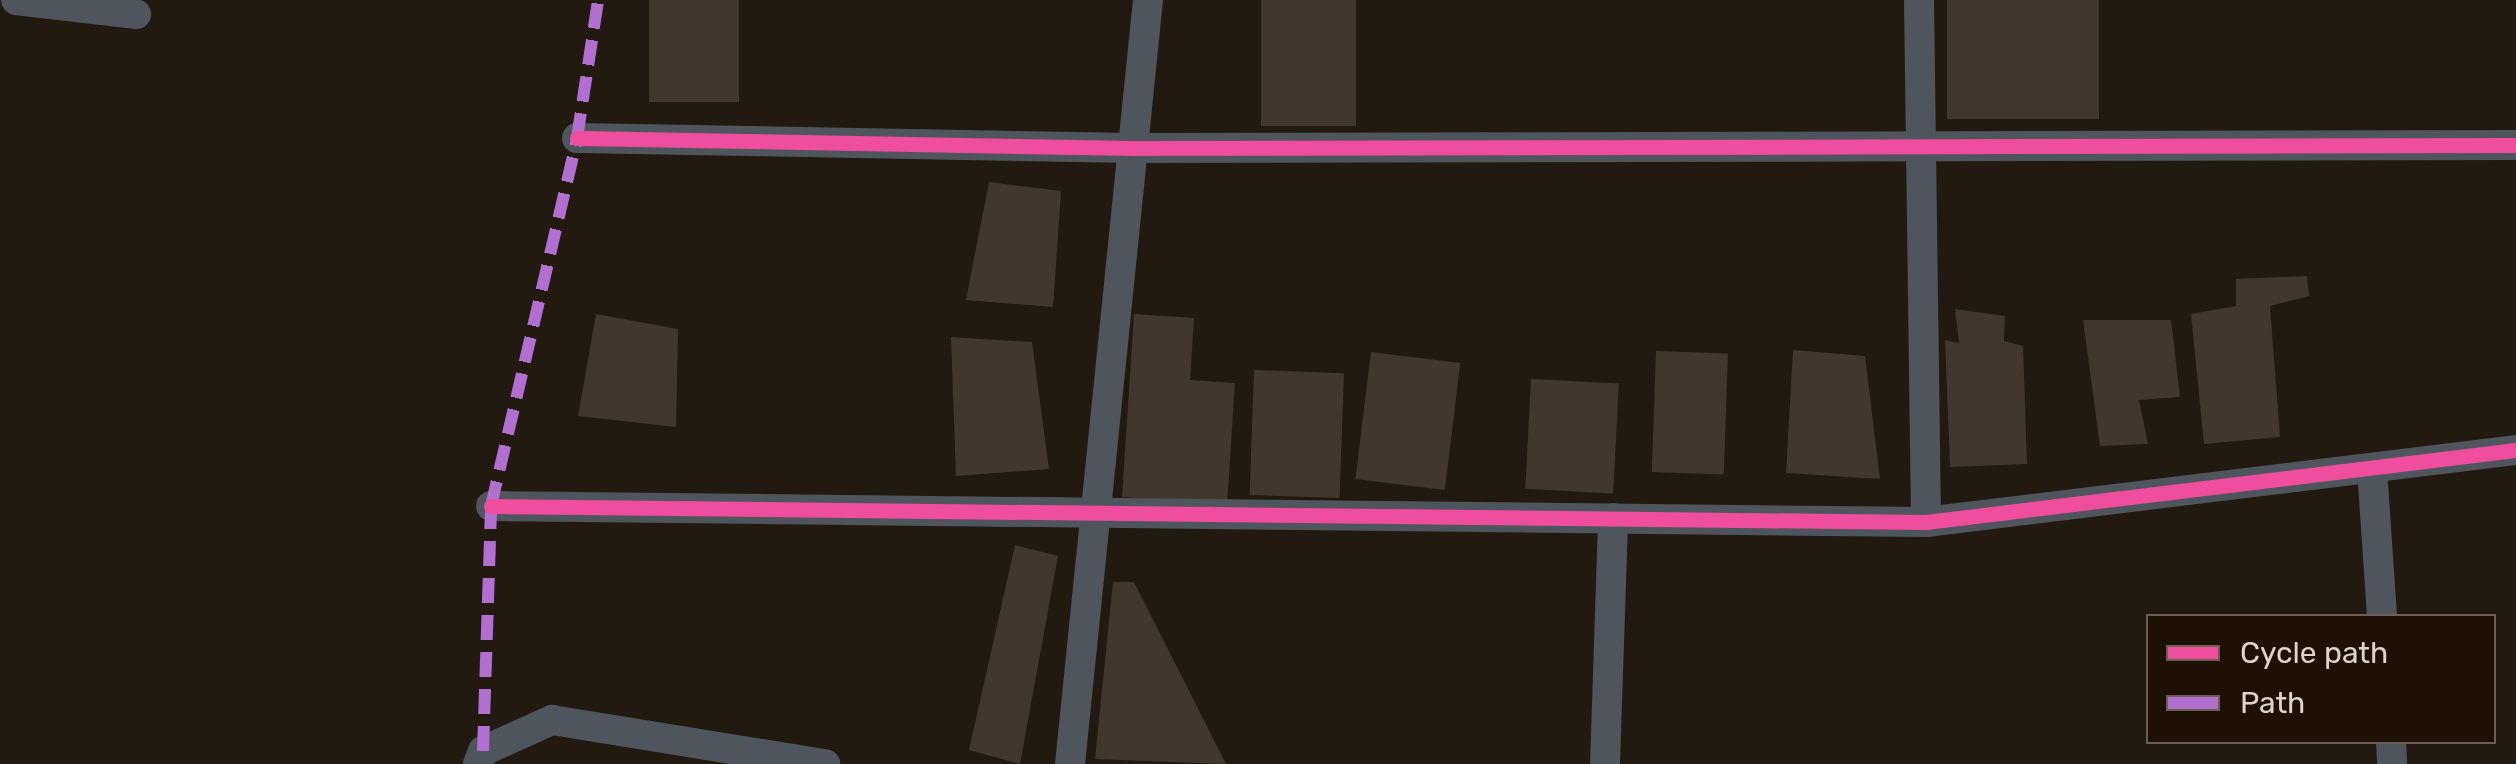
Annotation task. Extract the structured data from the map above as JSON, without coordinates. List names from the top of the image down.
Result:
{
  "legend": ["Cycle path", "Path"]
}
